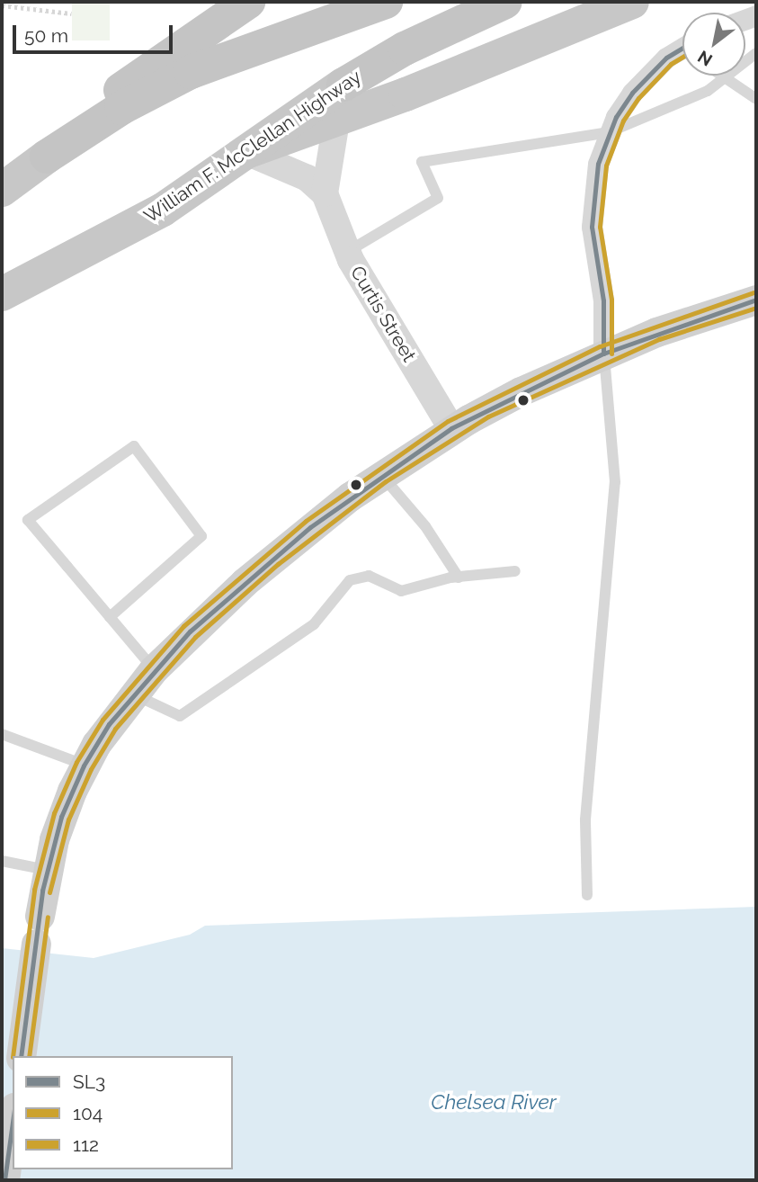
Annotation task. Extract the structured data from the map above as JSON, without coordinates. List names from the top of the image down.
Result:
{
  "streets": {
    "highway": ["William F. McClellan Highway"],
    "street": ["Curtis Street"]
  },
  "crossings": [
    ["William F. McClellan Highway", "Curtis Street"]
  ],
  "water": ["Chelsea River"],
  "lines": ["transit line SL3", "transit line 104", "transit line 112"],
  "legend": ["SL3", "104", "112"],
  "scale_bar": "50 m",
  "north": "bottom left"
}
